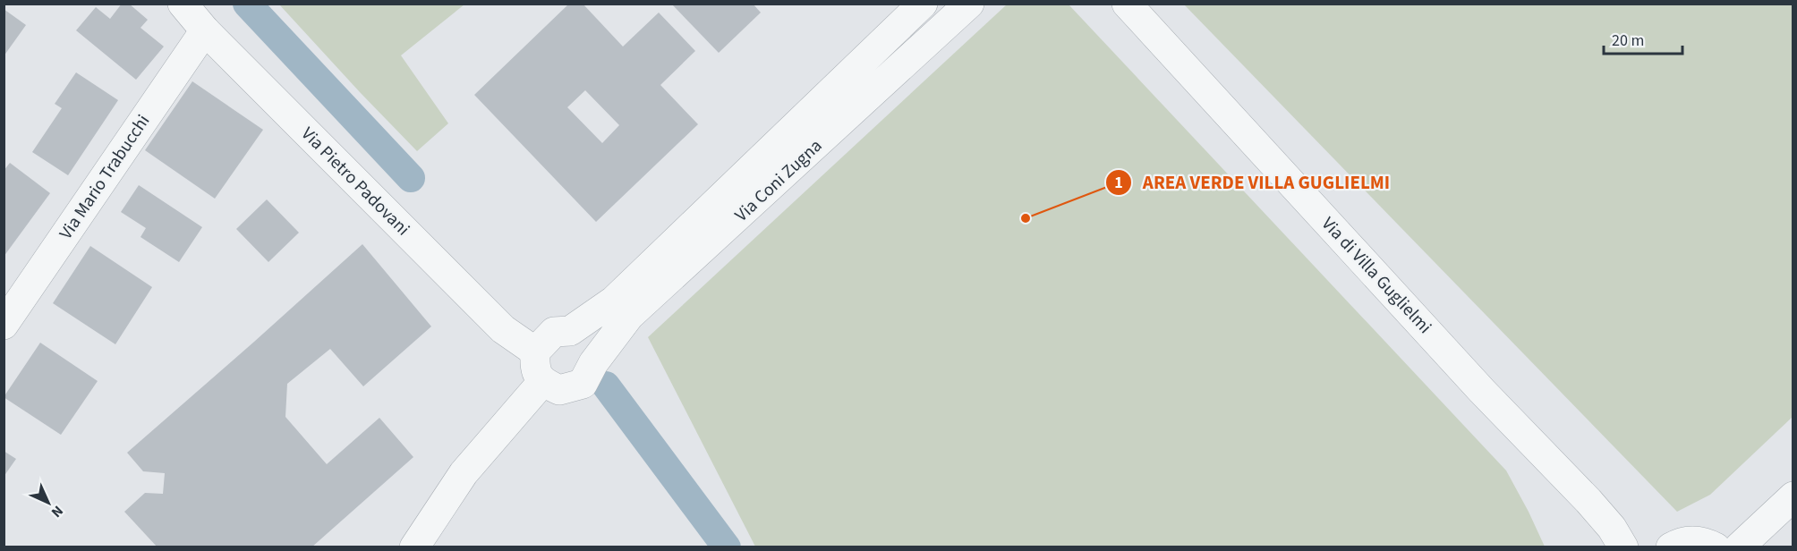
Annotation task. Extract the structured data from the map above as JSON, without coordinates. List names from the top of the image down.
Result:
{
  "streets": {
    "street": [
      "Via Mario Trabucchi",
      "Via Coni Zugna",
      "Via Pietro Padovani",
      "Via di Villa Guglielmi"
    ]
  },
  "crossings": [
    ["Via Mario Trabucchi", "Via Pietro Padovani"],
    ["Via Coni Zugna", "Via Pietro Padovani"]
  ],
  "places": ["AREA VERDE VILLA GUGLIELMI"],
  "scale_bar": "20 m",
  "north": "bottom right"
}
